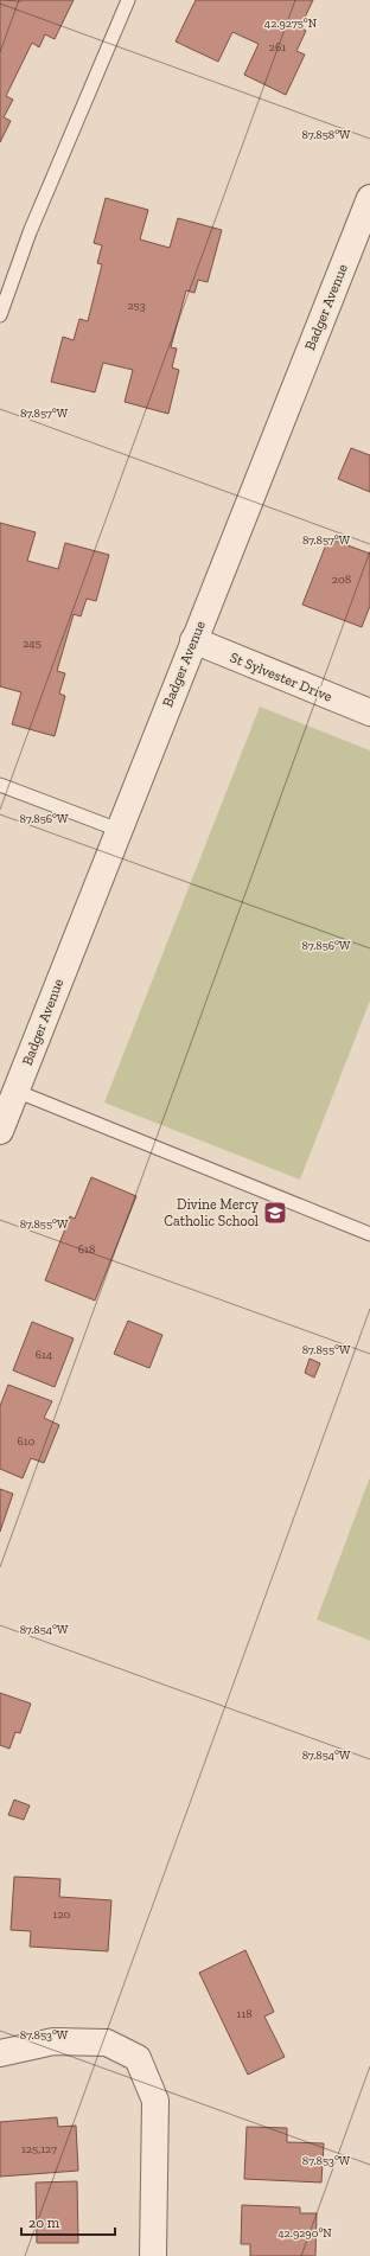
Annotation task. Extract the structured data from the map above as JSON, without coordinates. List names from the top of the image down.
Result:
{
  "streets": {
    "street": ["Badger Avenue", "St Sylvester Drive"]
  },
  "crossings": [
    ["Badger Avenue", "St Sylvester Drive"]
  ],
  "places": {
    "school or university": ["Divine Mercy Catholic School"]
  },
  "house_numbers": [
    "261",
    "253",
    "208",
    "245",
    "618",
    "614",
    "610",
    "120",
    "118",
    "125,127"
  ],
  "scale_bar": "20 m",
  "coordinates": [
    "42.9275°N",
    "87.858°W",
    "87.857°W",
    "87.856°W",
    "87.855°W",
    "87.854°W",
    "87.853°W",
    "42.9290°N"
  ]
}
